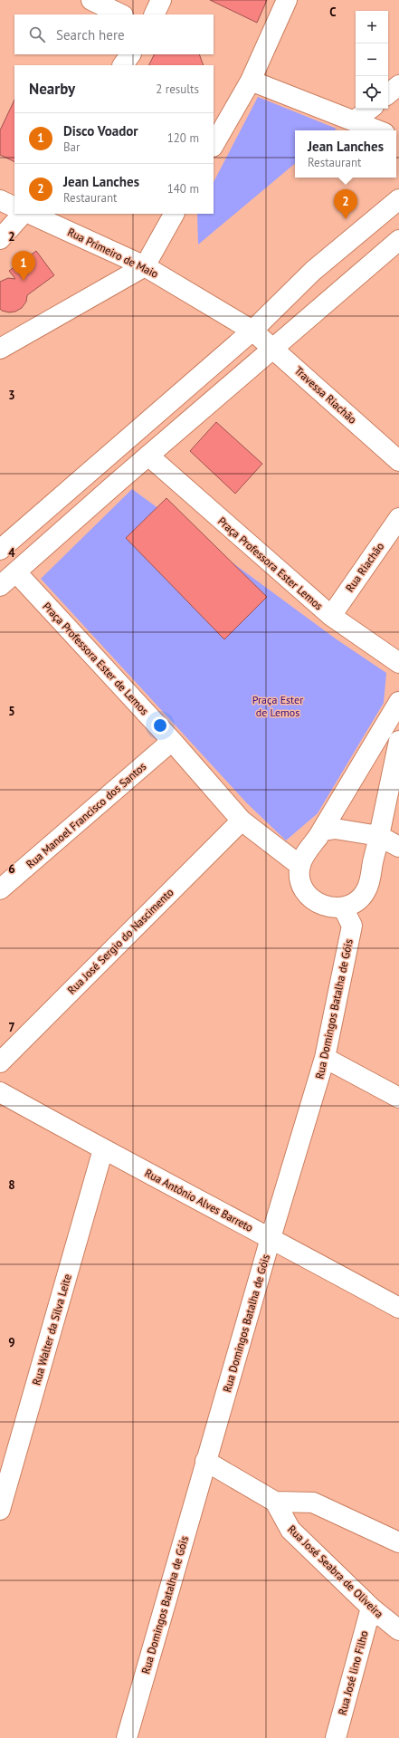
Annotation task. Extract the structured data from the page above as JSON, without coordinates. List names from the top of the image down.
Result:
{
  "streets": {
    "street": [
      "Rua Primeiro de Maio",
      "Travessa Riachão",
      "Praça Professora Ester Lemos",
      "Rua Riachão",
      "Praça Professora Ester de Lemos",
      "Rua Manoel Francisco dos Santos",
      "Rua José Sergio do Nascimento",
      "Rua Domingos Batalha de Góis",
      "Rua Antônio Alves Barreto",
      "Rua Walter da Silva Leite",
      "Rua José Seabra de Oliveira",
      "Rua José lino Filho"
    ]
  },
  "crossings": [
    ["Rua Primeiro de Maio", "Travessa Riachão"],
    ["Praça Professora Ester Lemos", "Rua Riachão"],
    ["Praça Professora Ester de Lemos", "Rua Manoel Francisco dos Santos"],
    ["Praça Professora Ester de Lemos", "Rua José Sergio do Nascimento"],
    ["Praça Professora Ester de Lemos", "Rua Domingos Batalha de Góis"],
    ["Rua Domingos Batalha de Góis", "Rua Antônio Alves Barreto"],
    ["Rua Antônio Alves Barreto", "Rua Walter da Silva Leite"],
    ["Rua José Seabra de Oliveira", "Rua José lino Filho"]
  ],
  "parks": ["Praça Ester de Lemos"],
  "page": {
    "map_buttons": ["+", "−"],
    "search": "Search here",
    "heading": ["Nearby", "2 results"],
    "list": [
      {
        "mark": "1",
        "name": "Disco Voador",
        "note": "Bar",
        "value": "120 m"
      },
      {
        "mark": "2",
        "name": "Jean Lanches",
        "note": "Restaurant",
        "value": "140 m"
      }
    ],
    "popup": ["Jean Lanches", "Restaurant"],
    "pins": ["2", "1"]
  },
  "grid": {
    "columns": ["C"],
    "rows": [
      "2",
      "3",
      "4",
      "5",
      "6",
      "7",
      "8",
      "9"
    ]
  }
}
